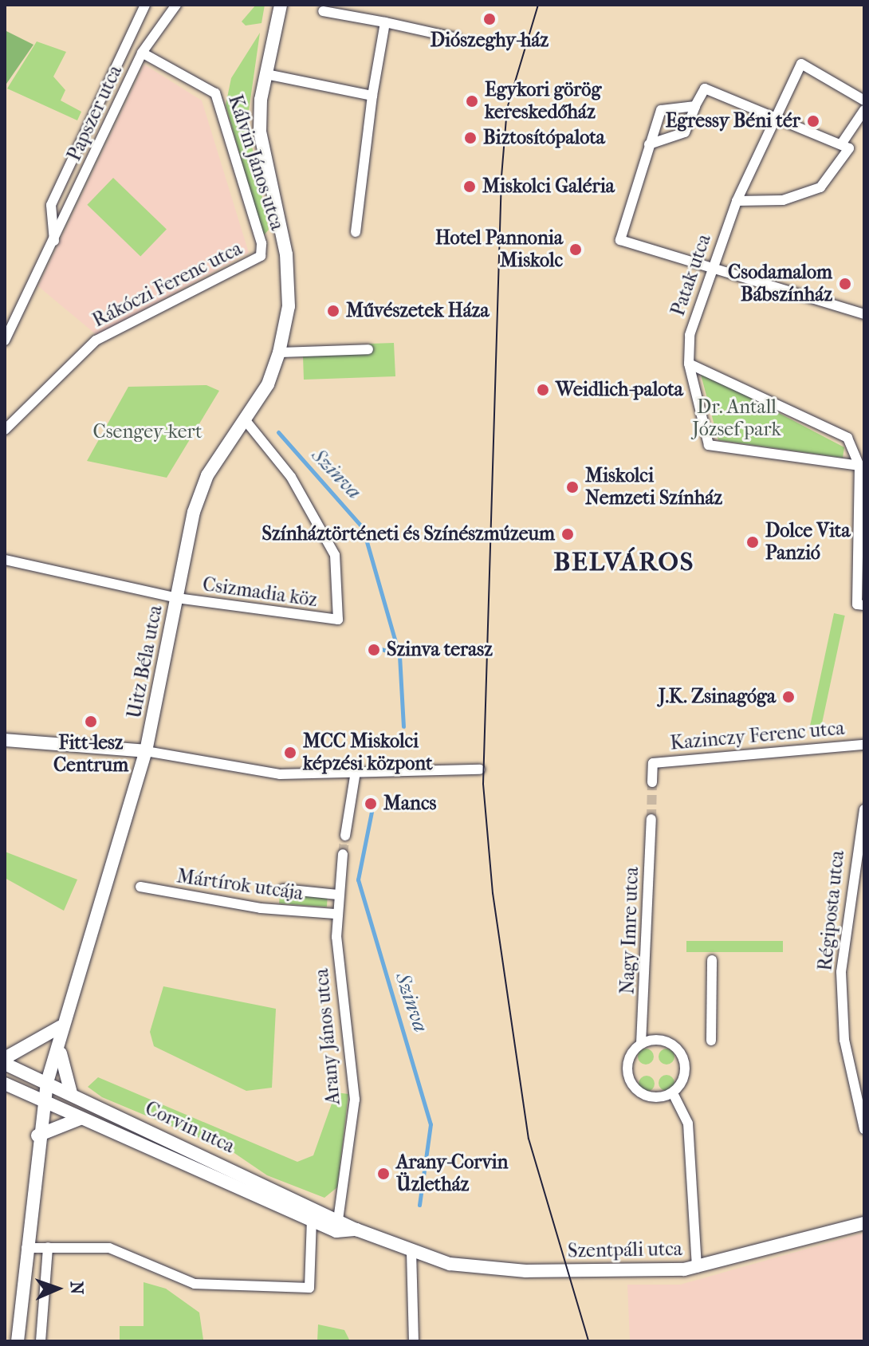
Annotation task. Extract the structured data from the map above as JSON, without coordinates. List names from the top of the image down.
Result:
{
  "streets": {
    "street": [
      "Papszer utca",
      "Kálvin János utca",
      "Patak utca",
      "Rákóczi Ferenc utca",
      "Csizmadia köz",
      "Uitz Béla utca",
      "Kazinczy Ferenc utca",
      "Mártírok utcája",
      "Régiposta utca",
      "Nagy Imre utca",
      "Arany János utca",
      "Corvin utca",
      "Szentpáli utca"
    ]
  },
  "crossings": [
    ["Papszer utca", "Kálvin János utca"],
    ["Kálvin János utca", "Rákóczi Ferenc utca"],
    ["Kálvin János utca", "Uitz Béla utca"],
    ["Csizmadia köz", "Uitz Béla utca"],
    ["Uitz Béla utca", "Corvin utca"],
    ["Mártírok utcája", "Arany János utca"],
    ["Arany János utca", "Corvin utca"],
    ["Corvin utca", "Szentpáli utca"]
  ],
  "districts": ["BELVÁROS"],
  "water": ["Szinva"],
  "parks": ["Dr. Antall József park", "Csengey-kert"],
  "places": [
    "Diószeghy-ház",
    "Egykori görög kereskedőház",
    "Egressy Béni tér",
    "Biztosítópalota",
    "Miskolci Galéria",
    "Hotel Pannonia Miskolc",
    "Csodamalom Bábszínház",
    "Művészetek Háza",
    "Weidlich-palota",
    "Miskolci Nemzeti Színház",
    "Színháztörténeti és Színészmúzeum",
    "Dolce Vita Panzió",
    "Szinva terasz",
    "J.K. Zsinagóga",
    "Fitt-lesz Centrum",
    "MCC Miskolci képzési központ",
    "Mancs",
    "Arany-Corvin Üzletház"
  ],
  "north": "right"
}
